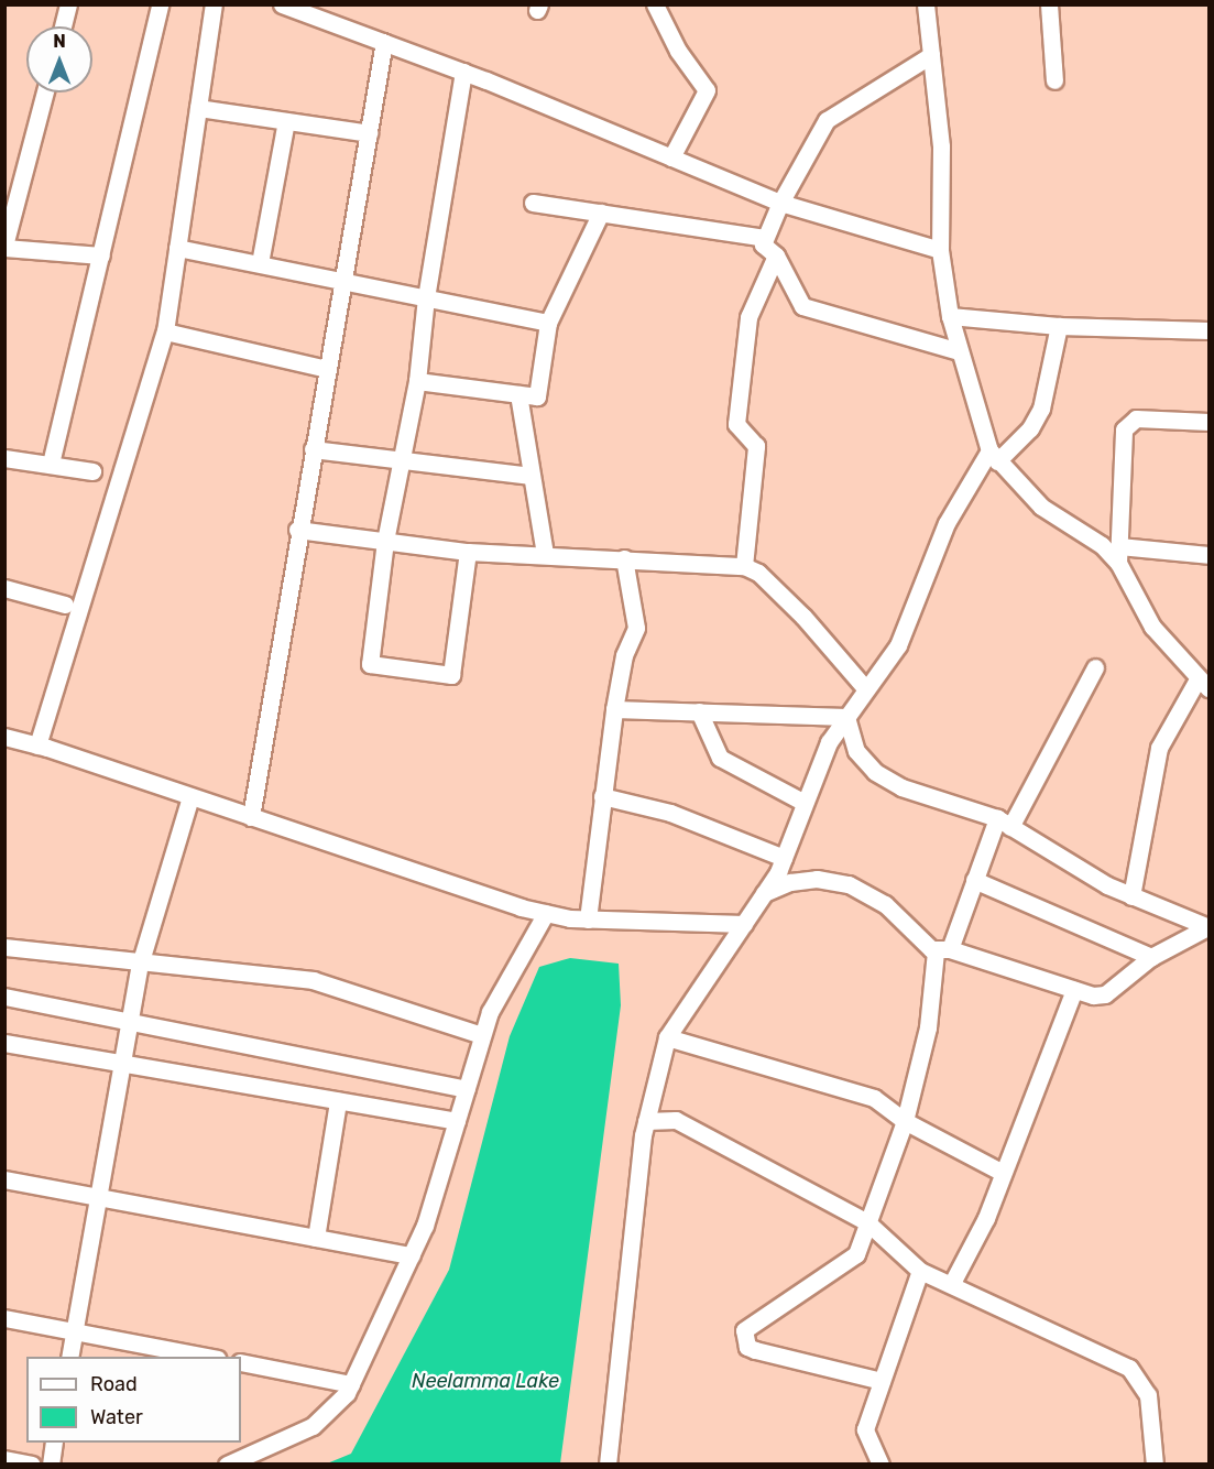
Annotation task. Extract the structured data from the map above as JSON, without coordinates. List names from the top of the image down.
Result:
{
  "water": ["Neelamma Lake"],
  "legend": ["Road", "Water"],
  "north": "top"
}
